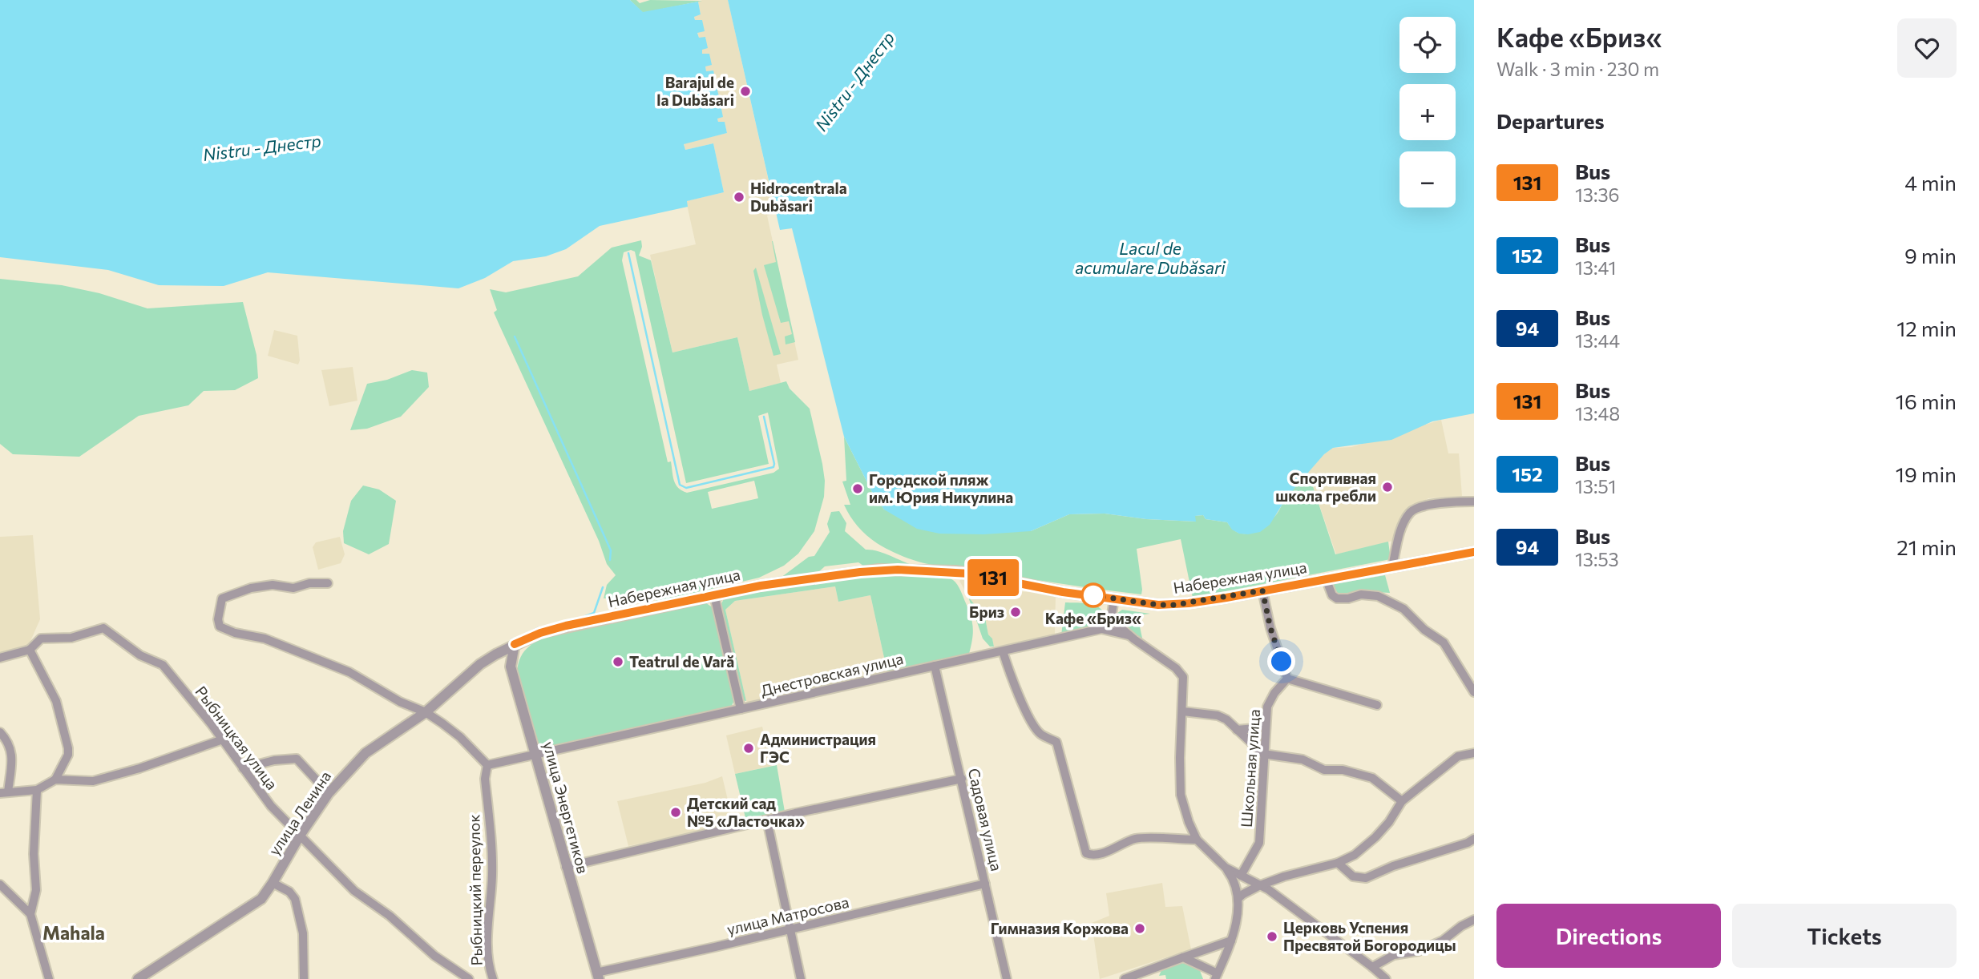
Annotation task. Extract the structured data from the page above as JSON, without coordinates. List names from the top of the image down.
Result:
{
  "streets": {
    "street": [
      "Набережная улица",
      "Днестровская улица",
      "Рыбницкая улица",
      "Школьная улица",
      "улица Энергетиков",
      "улица Ленина",
      "Садовая улица",
      "Рыбницкий переулок",
      "улица Матросова"
    ]
  },
  "crossings": [
    ["Набережная улица", "улица Энергетиков"],
    ["Набережная улица", "улица Ленина"],
    ["Днестровская улица", "улица Энергетиков"],
    ["Днестровская улица", "Садовая улица"],
    ["Днестровская улица", "Рыбницкий переулок"],
    ["Рыбницкая улица", "улица Ленина"],
    ["улица Энергетиков", "улица Ленина"],
    ["улица Энергетиков", "улица Матросова"],
    ["Садовая улица", "улица Матросова"]
  ],
  "districts": ["Mahala"],
  "water": ["Nistru - Днестр", "Lacul de acumulare Dubăsari"],
  "places": [
    "Barajul de la Dubăsari",
    "Hidrocentrala Dubăsari",
    "Спортивная школа гребли",
    "Городской пляж им. Юрия Никулина",
    "Кафе «Бриз«",
    "Бриз",
    "Teatrul de Vară",
    "Администрация ГЭС",
    "Детский сад №5 «Ласточка»",
    "Гимназия Коржова",
    "Церковь Успения Пресвятой Богородицы"
  ],
  "lines": ["bus line 131"],
  "page": {
    "on_map": "131",
    "heading": [
      ["Кафе «Бриз«", "Walk · 3 min · 230 m"],
      "Departures"
    ],
    "map_buttons": ["+", "−"],
    "list": [
      {
        "mark": "131",
        "name": "Bus",
        "note": "13:36",
        "value": "4 min"
      },
      {
        "mark": "152",
        "name": "Bus",
        "note": "13:41",
        "value": "9 min"
      },
      {
        "mark": "94",
        "name": "Bus",
        "note": "13:44",
        "value": "12 min"
      },
      {
        "mark": "131",
        "name": "Bus",
        "note": "13:48",
        "value": "16 min"
      },
      {
        "mark": "152",
        "name": "Bus",
        "note": "13:51",
        "value": "19 min"
      },
      {
        "mark": "94",
        "name": "Bus",
        "note": "13:53",
        "value": "21 min"
      }
    ],
    "buttons": ["Directions", "Tickets"]
  }
}
